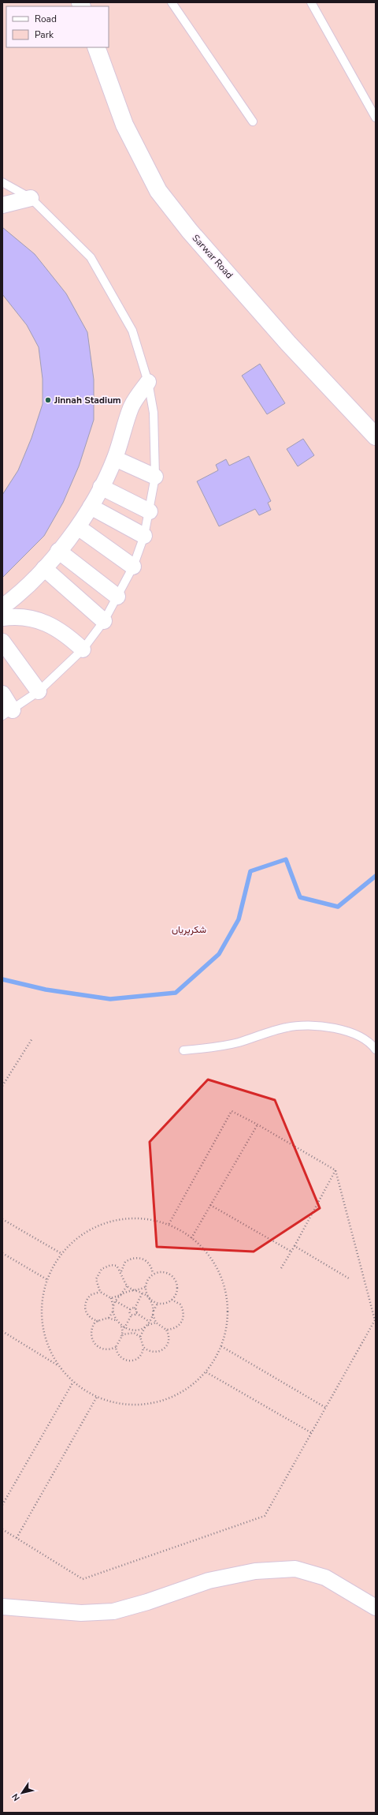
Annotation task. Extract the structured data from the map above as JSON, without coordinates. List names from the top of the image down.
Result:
{
  "streets": {
    "main road": ["Sarwar Road"]
  },
  "parks": ["شکرپریاں"],
  "places": ["Jinnah Stadium"],
  "legend": ["Road", "Park"],
  "north": "bottom left"
}
